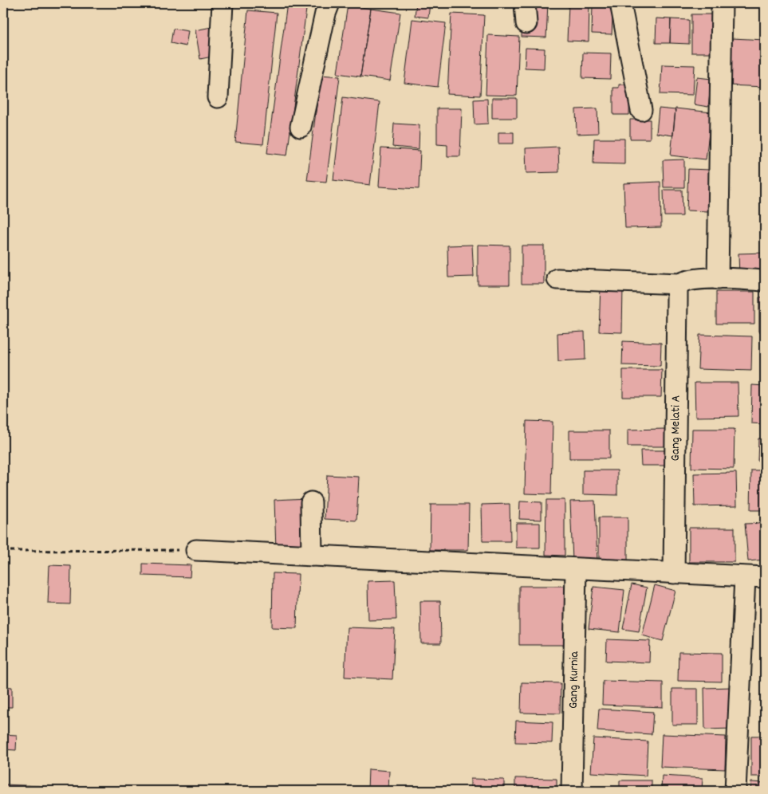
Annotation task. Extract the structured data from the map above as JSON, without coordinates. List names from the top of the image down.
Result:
{
  "streets": {
    "street": ["Gang Melati A", "Gang Kurnia"]
  }
}
